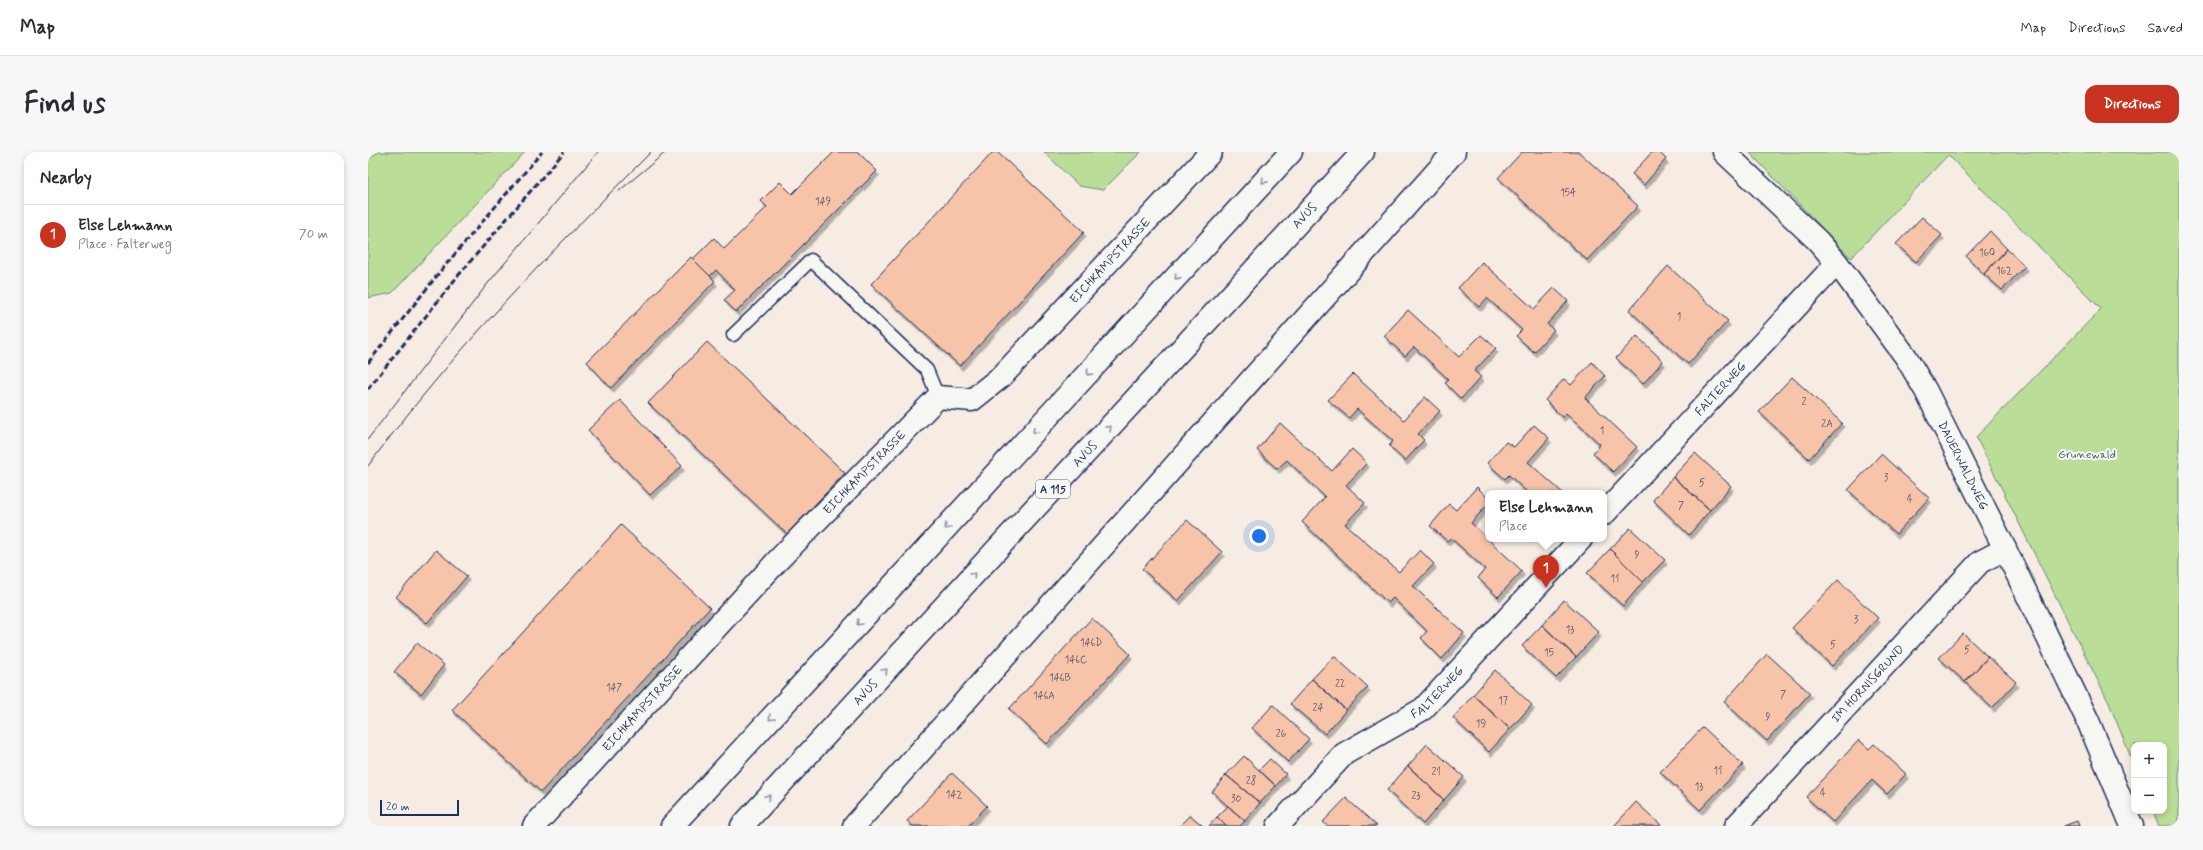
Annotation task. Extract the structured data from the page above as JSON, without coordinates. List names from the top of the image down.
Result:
{
  "streets": {
    "main road": [
      "AVUS",
      "EICHKAMPSTRASSE",
      "FALTERWEG",
      "DAUERWALDWEG",
      "A 115",
      "IM HORNISGRUND"
    ]
  },
  "crossings": [
    ["FALTERWEG", "DAUERWALDWEG"],
    ["DAUERWALDWEG", "IM HORNISGRUND"]
  ],
  "parks": ["Grunewald"],
  "house_numbers": [
    "154",
    "149",
    "160",
    "162",
    "1",
    "2",
    "2A",
    "1",
    "3",
    "5",
    "4",
    "7",
    "9",
    "11",
    "3",
    "13",
    "146D",
    "5",
    "5",
    "15",
    "146C",
    "146B",
    "22",
    "147",
    "7",
    "146A",
    "17",
    "24",
    "9",
    "19",
    "26",
    "11",
    "21",
    "28",
    "13",
    "4",
    "142",
    "23",
    "30"
  ],
  "scale_bar": "20 m",
  "page": {
    "header": "Map",
    "nav": ["Map", "Directions", "Saved"],
    "buttons": "Directions",
    "title": "Find us",
    "heading": "Nearby",
    "list": [
      {
        "mark": "1",
        "name": "Else Lehmann",
        "note": "Place · Falterweg",
        "value": "70 m"
      }
    ],
    "popup": ["Else Lehmann", "Place"],
    "pins": "1",
    "map_buttons": ["+", "−"],
    "scale": "20 m"
  }
}
